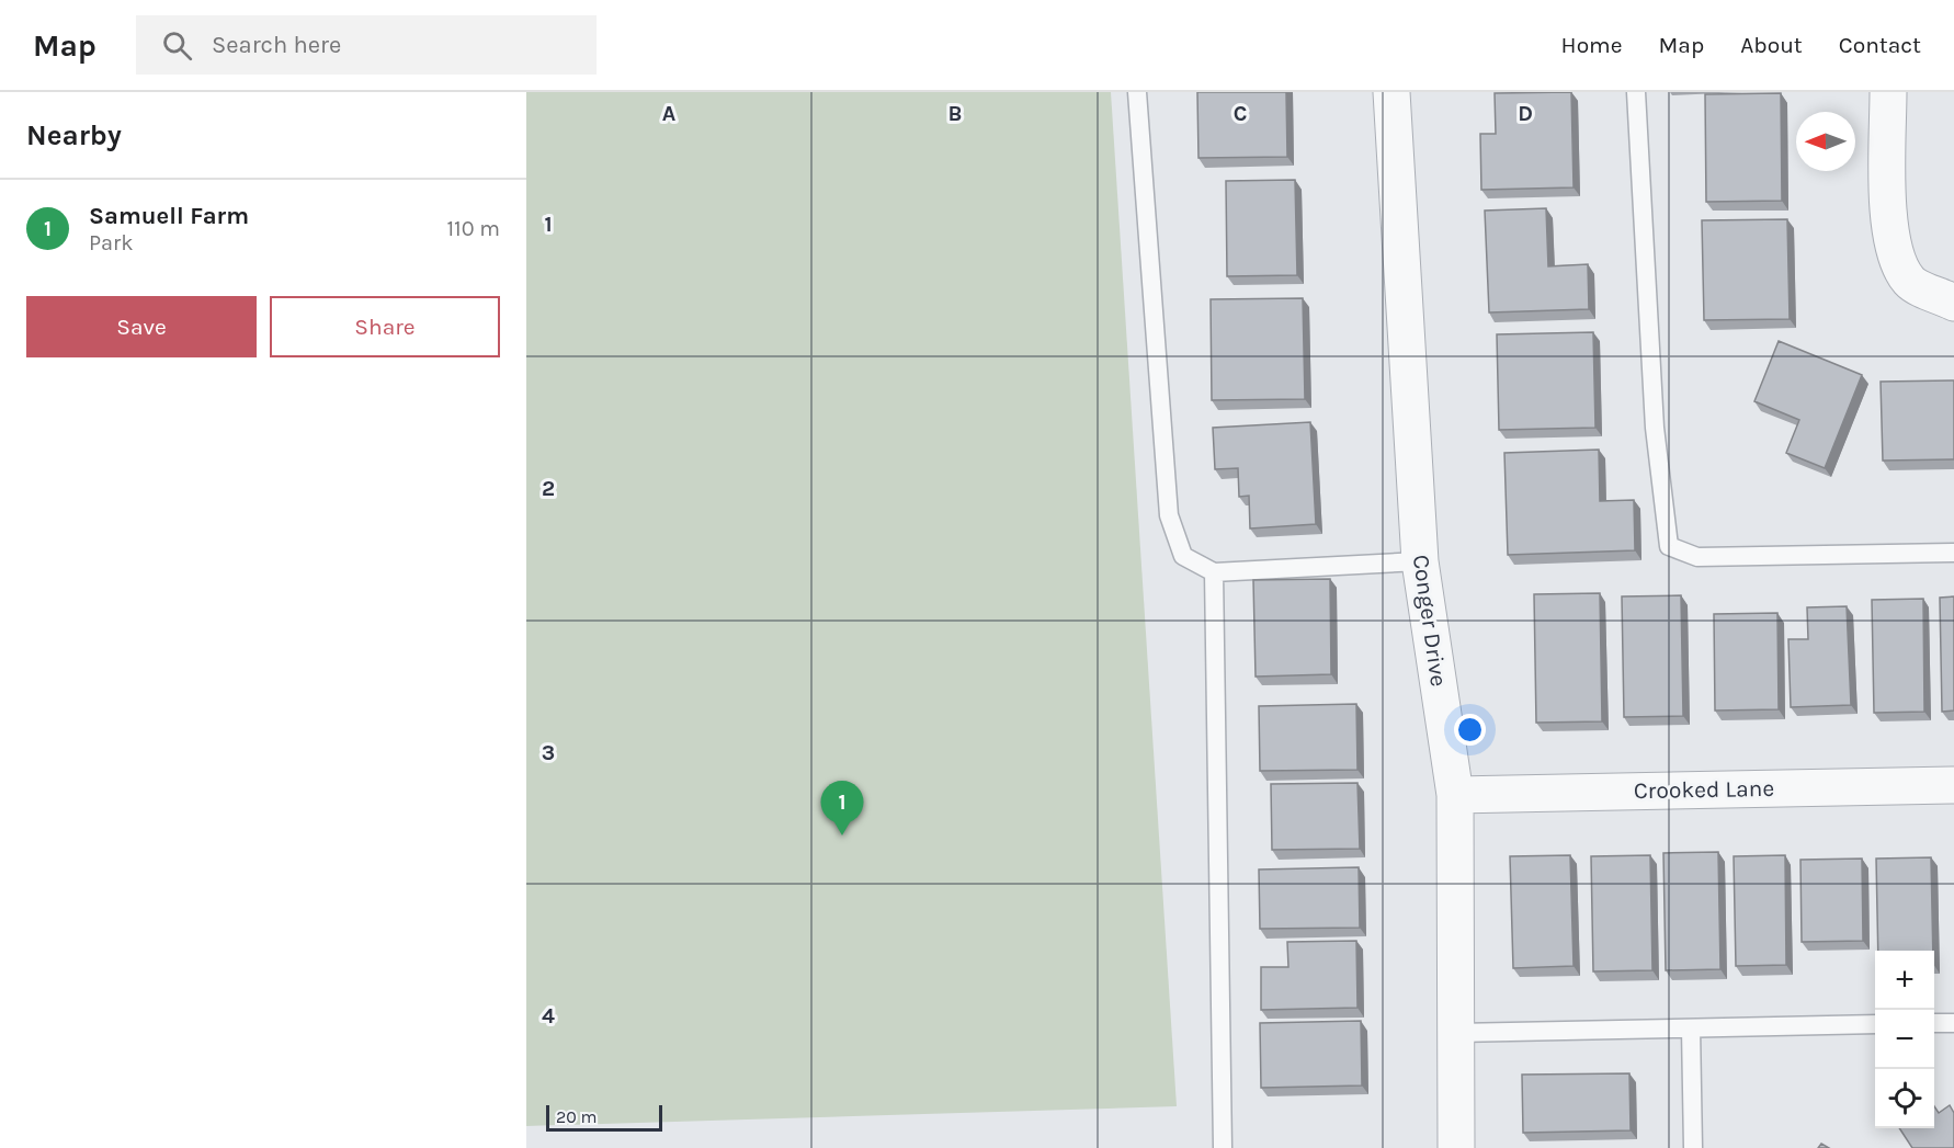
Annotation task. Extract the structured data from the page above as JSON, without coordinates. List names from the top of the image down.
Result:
{
  "streets": {
    "street": ["Conger Drive", "Crooked Lane"]
  },
  "crossings": [
    ["Conger Drive", "Crooked Lane"]
  ],
  "scale_bar": "20 m",
  "north": "left",
  "page": {
    "header": "Map",
    "search": "Search here",
    "nav": [
      "Home",
      "Map",
      "About",
      "Contact"
    ],
    "heading": "Nearby",
    "list": [
      {
        "mark": "1",
        "name": "Samuell Farm",
        "note": "Park",
        "value": "110 m"
      }
    ],
    "buttons": ["Save", "Share"],
    "pins": "1",
    "map_buttons": ["+", "−"],
    "scale": "20 m"
  },
  "grid": {
    "columns": [
      "A",
      "B",
      "C",
      "D"
    ],
    "rows": [
      "1",
      "2",
      "3",
      "4"
    ]
  }
}
